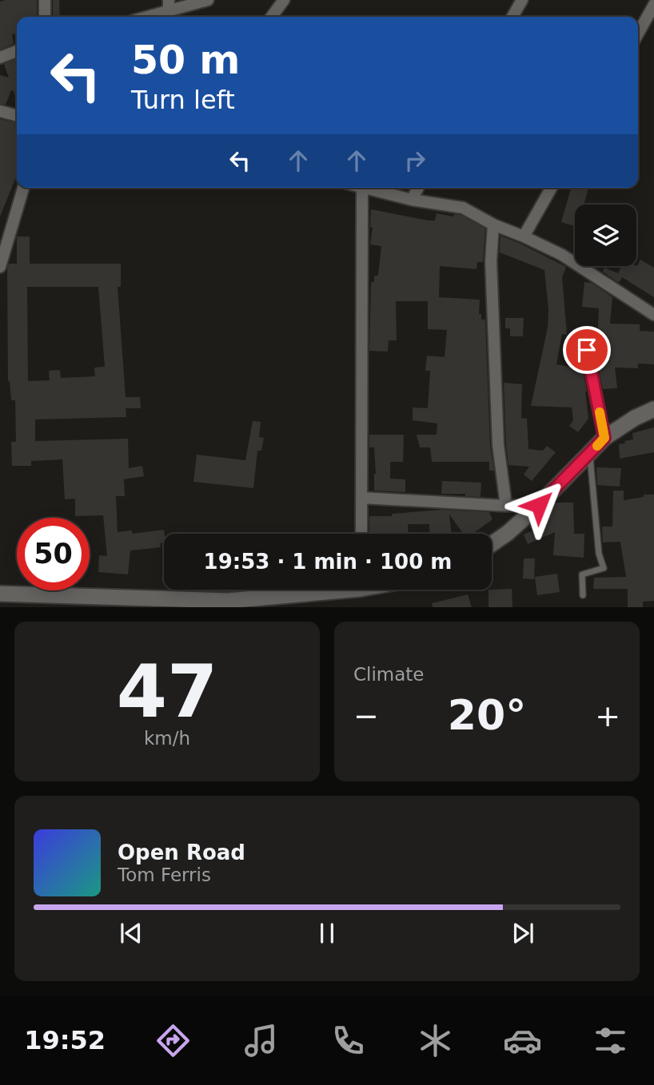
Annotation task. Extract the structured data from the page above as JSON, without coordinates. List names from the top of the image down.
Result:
{
  "page": {
    "turn": ["50 m", "Turn left"],
    "limit": "50",
    "trip": "19:53 · 1 min · 100 m",
    "tile": [
      ["47", "km/h"],
      "Climate"
    ],
    "heat": ["−", "20°", "+"],
    "song": ["Open Road", "Tom Ferris"],
    "tabs": "19:52"
  }
}
